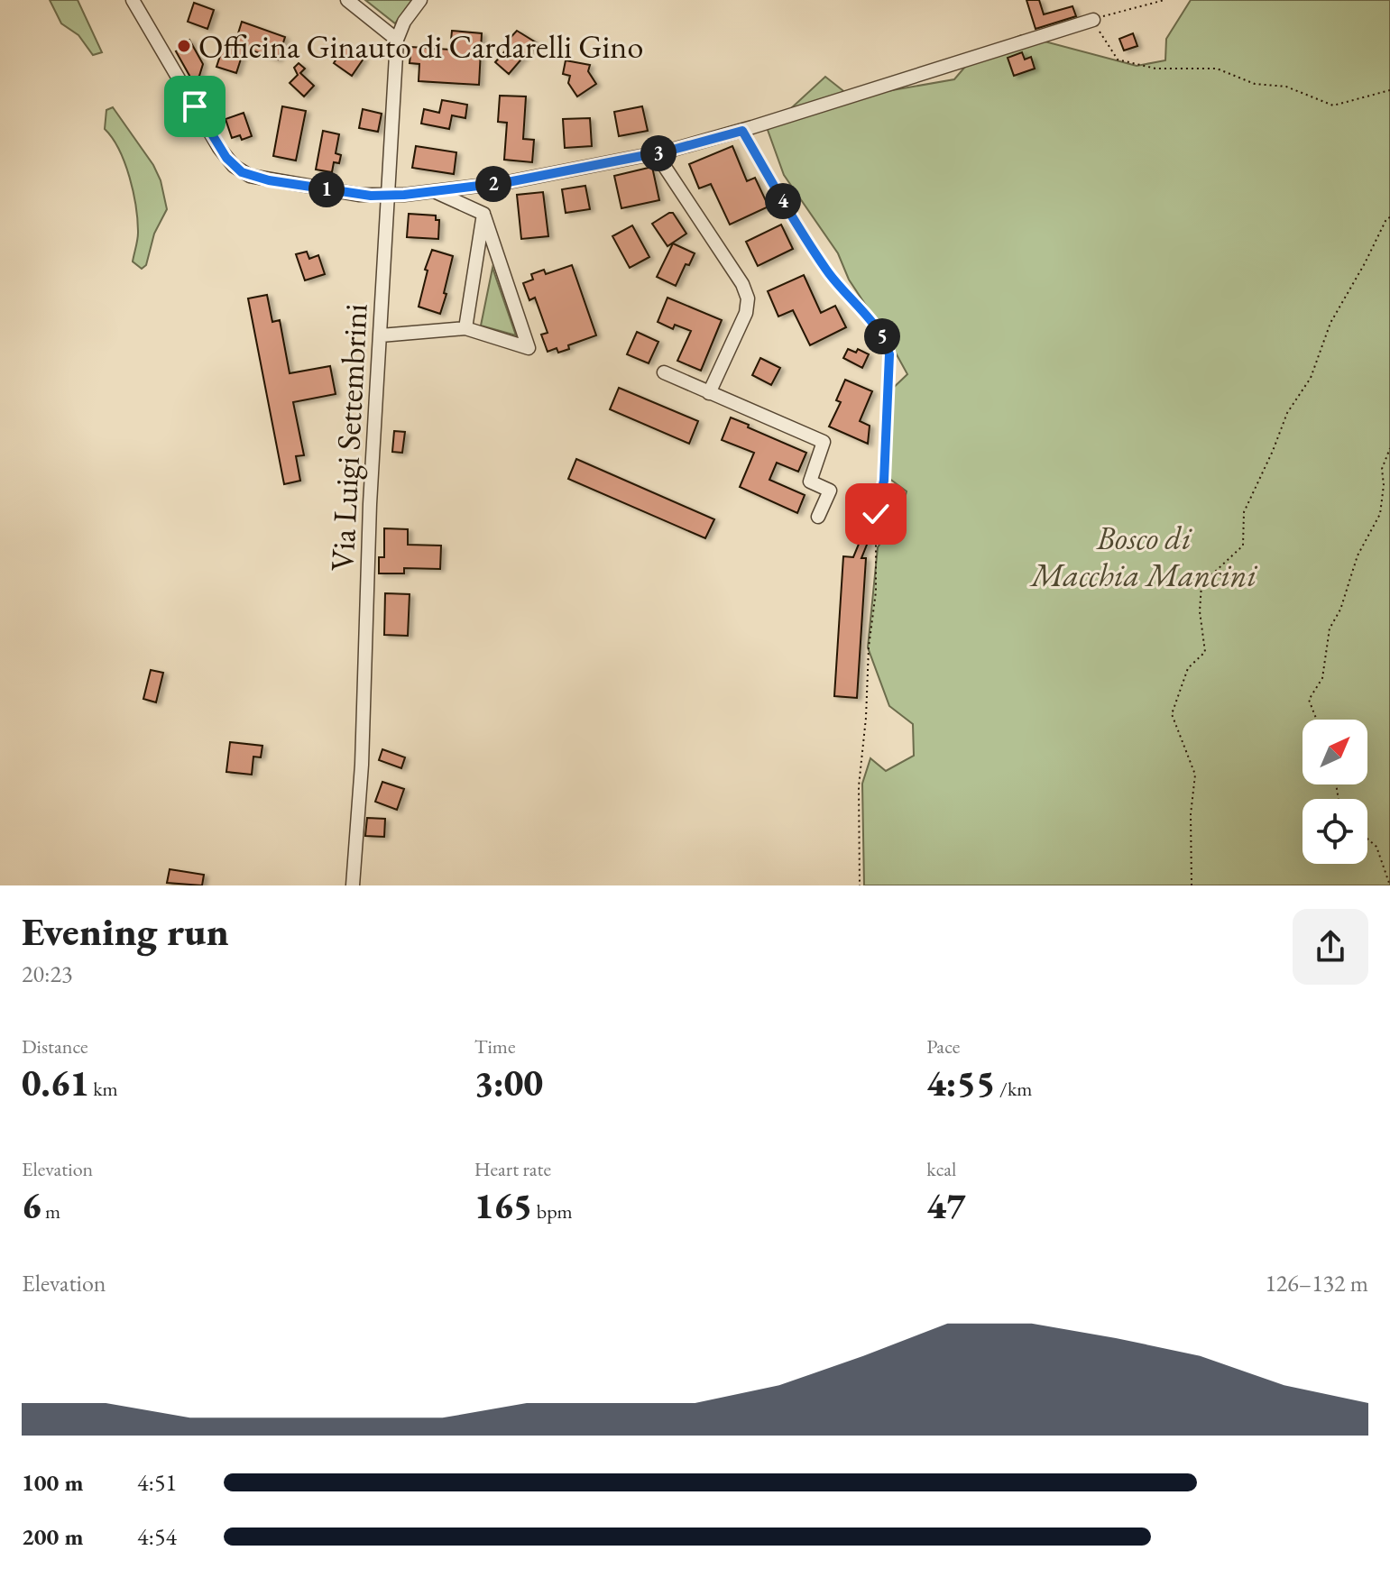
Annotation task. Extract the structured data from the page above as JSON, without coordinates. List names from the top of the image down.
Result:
{
  "streets": {
    "street": ["Via Luigi Settembrini"]
  },
  "parks": ["Bosco di Macchia Mancini"],
  "places": ["Officina Ginauto di Cardarelli Gino"],
  "north": "top right",
  "page": {
    "pins": [
      "3",
      "2",
      "1",
      "4",
      "5"
    ],
    "heading": ["Evening run", "20:23"],
    "stats": [
      ["Distance", "0.61 km"],
      ["Time", "3:00"],
      ["Pace", "4:55 /km"],
      ["Elevation", "6 m"],
      ["Heart rate", "165 bpm"],
      ["kcal", "47"]
    ],
    "chart": ["Elevation", "126–132 m"],
    "list": [
      {
        "name": "100 m",
        "note": "4:51"
      },
      {
        "name": "200 m",
        "note": "4:54"
      }
    ]
  }
}
